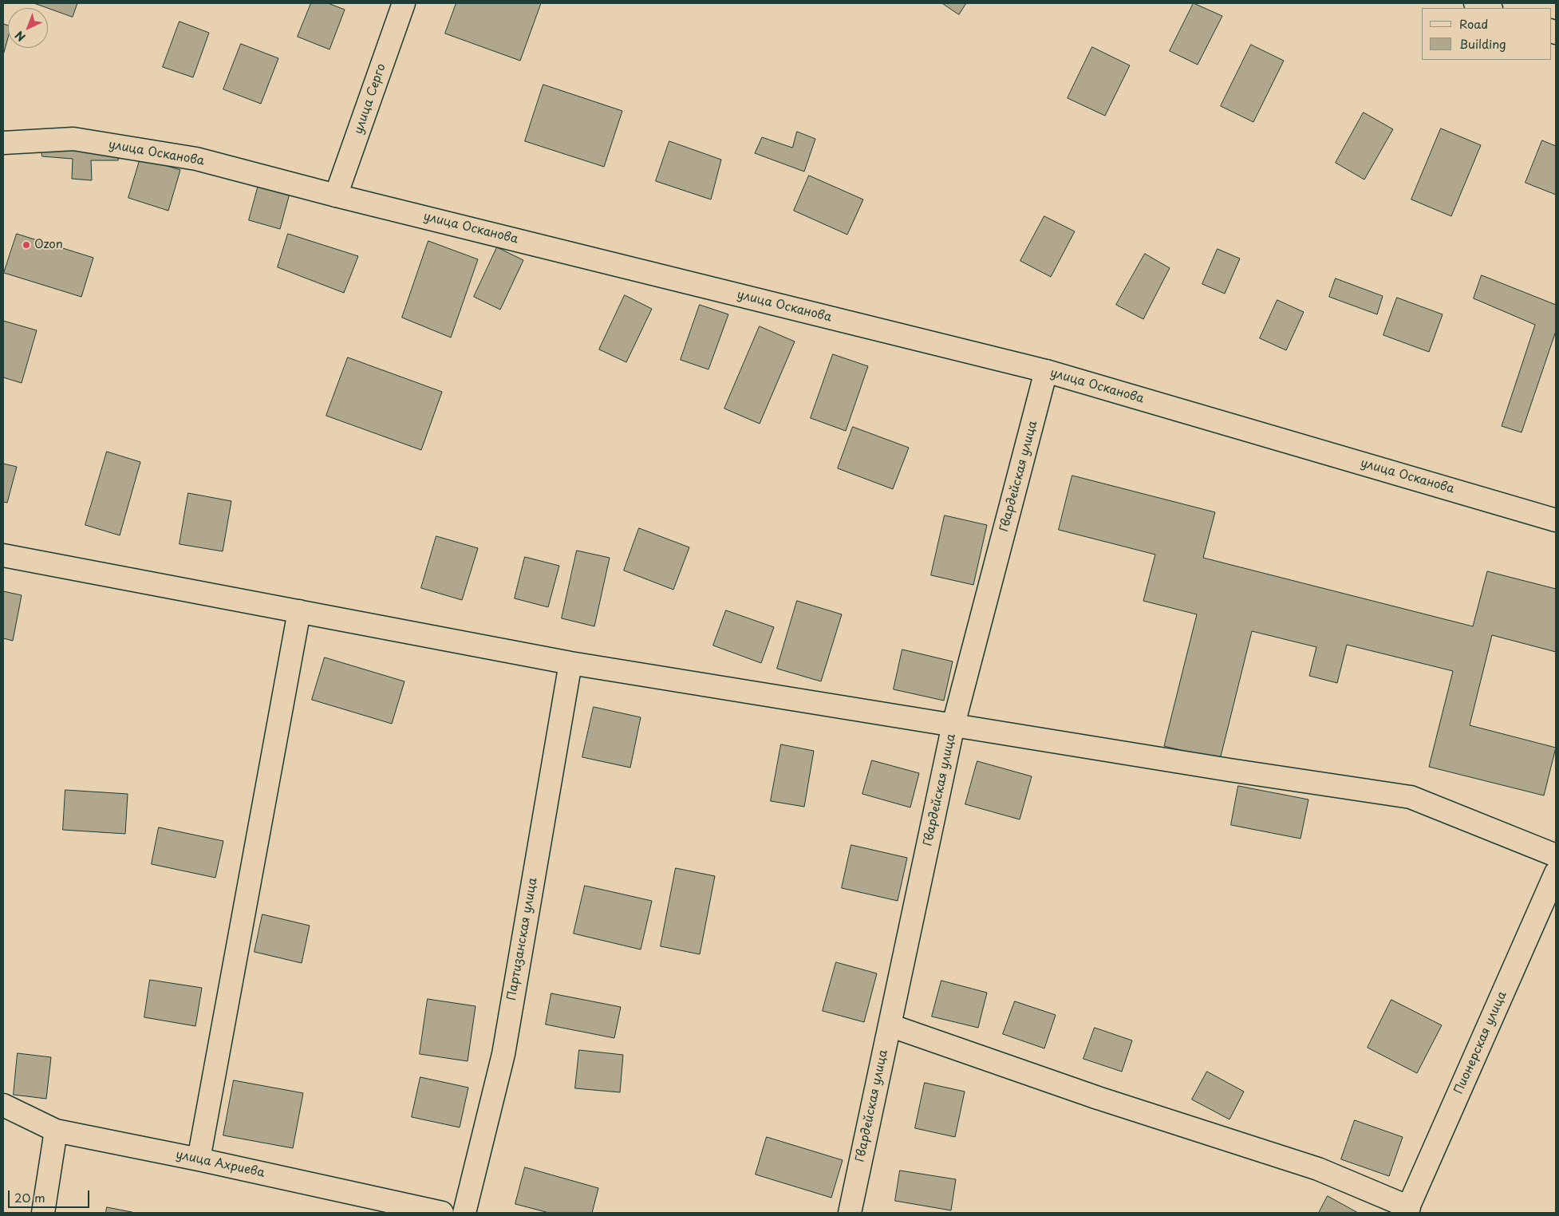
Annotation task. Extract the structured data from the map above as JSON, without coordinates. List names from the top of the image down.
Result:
{
  "streets": {
    "street": [
      "улица Серго",
      "улица Осканова",
      "Гвардейская улица",
      "Партизанская улица",
      "Пионерская улица",
      "улица Ахриева"
    ]
  },
  "crossings": [
    ["улица Серго", "улица Осканова"],
    ["улица Осканова", "Гвардейская улица"]
  ],
  "places": ["Ozon"],
  "legend": ["Road", "Building"],
  "scale_bar": "20 m",
  "north": "bottom left"
}
